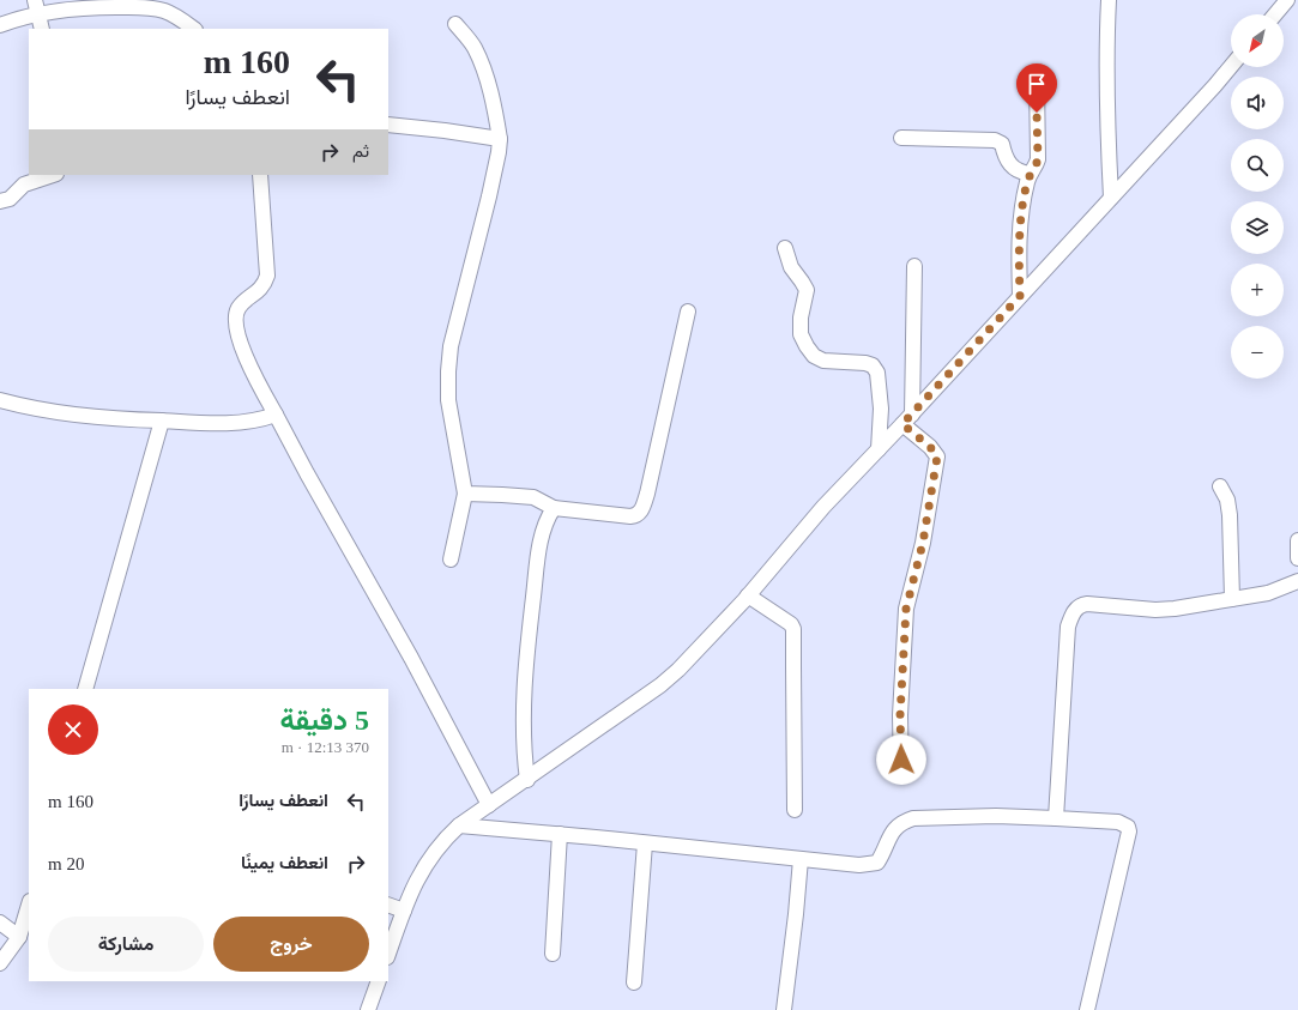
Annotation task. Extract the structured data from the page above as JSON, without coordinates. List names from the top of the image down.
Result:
{
  "north": "bottom left",
  "page": {
    "map_buttons": ["+", "−"],
    "turn": ["160 m", "انعطف يسارًا"],
    "then": "ثم",
    "heading": ["5 دقيقة", "370 m · 12:13"],
    "list": [
      {
        "name": "انعطف يسارًا",
        "value": "160 m"
      },
      {
        "name": "انعطف يمينًا",
        "value": "20 m"
      }
    ],
    "buttons": ["خروج", "مشاركة"]
  }
}
